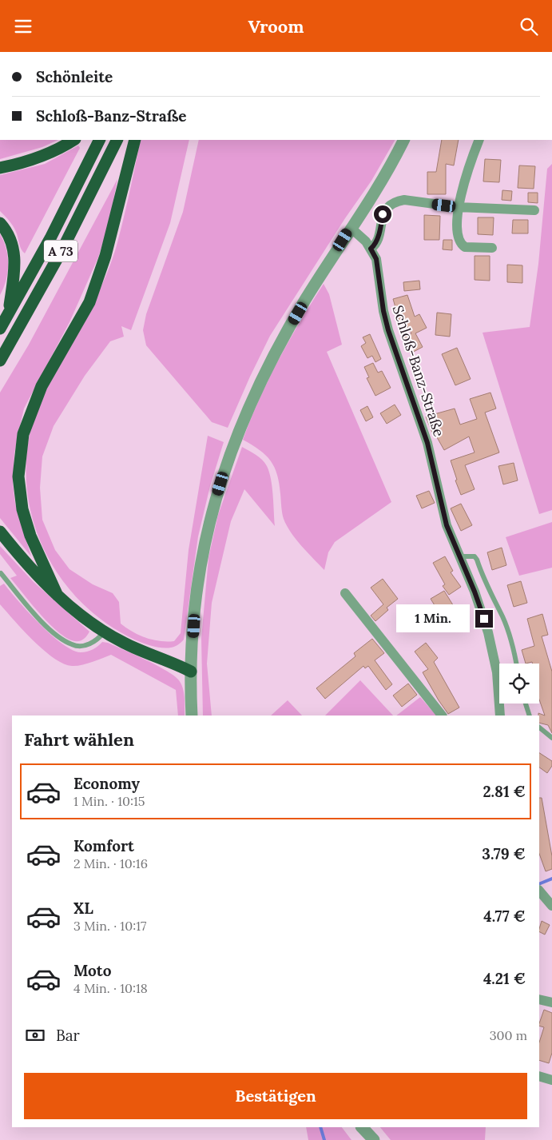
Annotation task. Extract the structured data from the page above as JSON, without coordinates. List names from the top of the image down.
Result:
{
  "streets": {
    "highway": ["A 73"],
    "street": ["Schloß-Banz-Straße"]
  },
  "page": {
    "header": "Vroom",
    "banner": ["Schönleite", "Schloß-Banz-Straße"],
    "bubble": "1 Min.",
    "heading": "Fahrt wählen",
    "list": [
      {
        "name": "Economy",
        "note": "1 Min. · 10:15",
        "value": "2.81 €"
      },
      {
        "name": "Komfort",
        "note": "2 Min. · 10:16",
        "value": "3.79 €"
      },
      {
        "name": "XL",
        "note": "3 Min. · 10:17",
        "value": "4.77 €"
      },
      {
        "name": "Moto",
        "note": "4 Min. · 10:18",
        "value": "4.21 €"
      }
    ],
    "pay": ["Bar", "300 m"],
    "buttons": "Bestätigen"
  }
}
